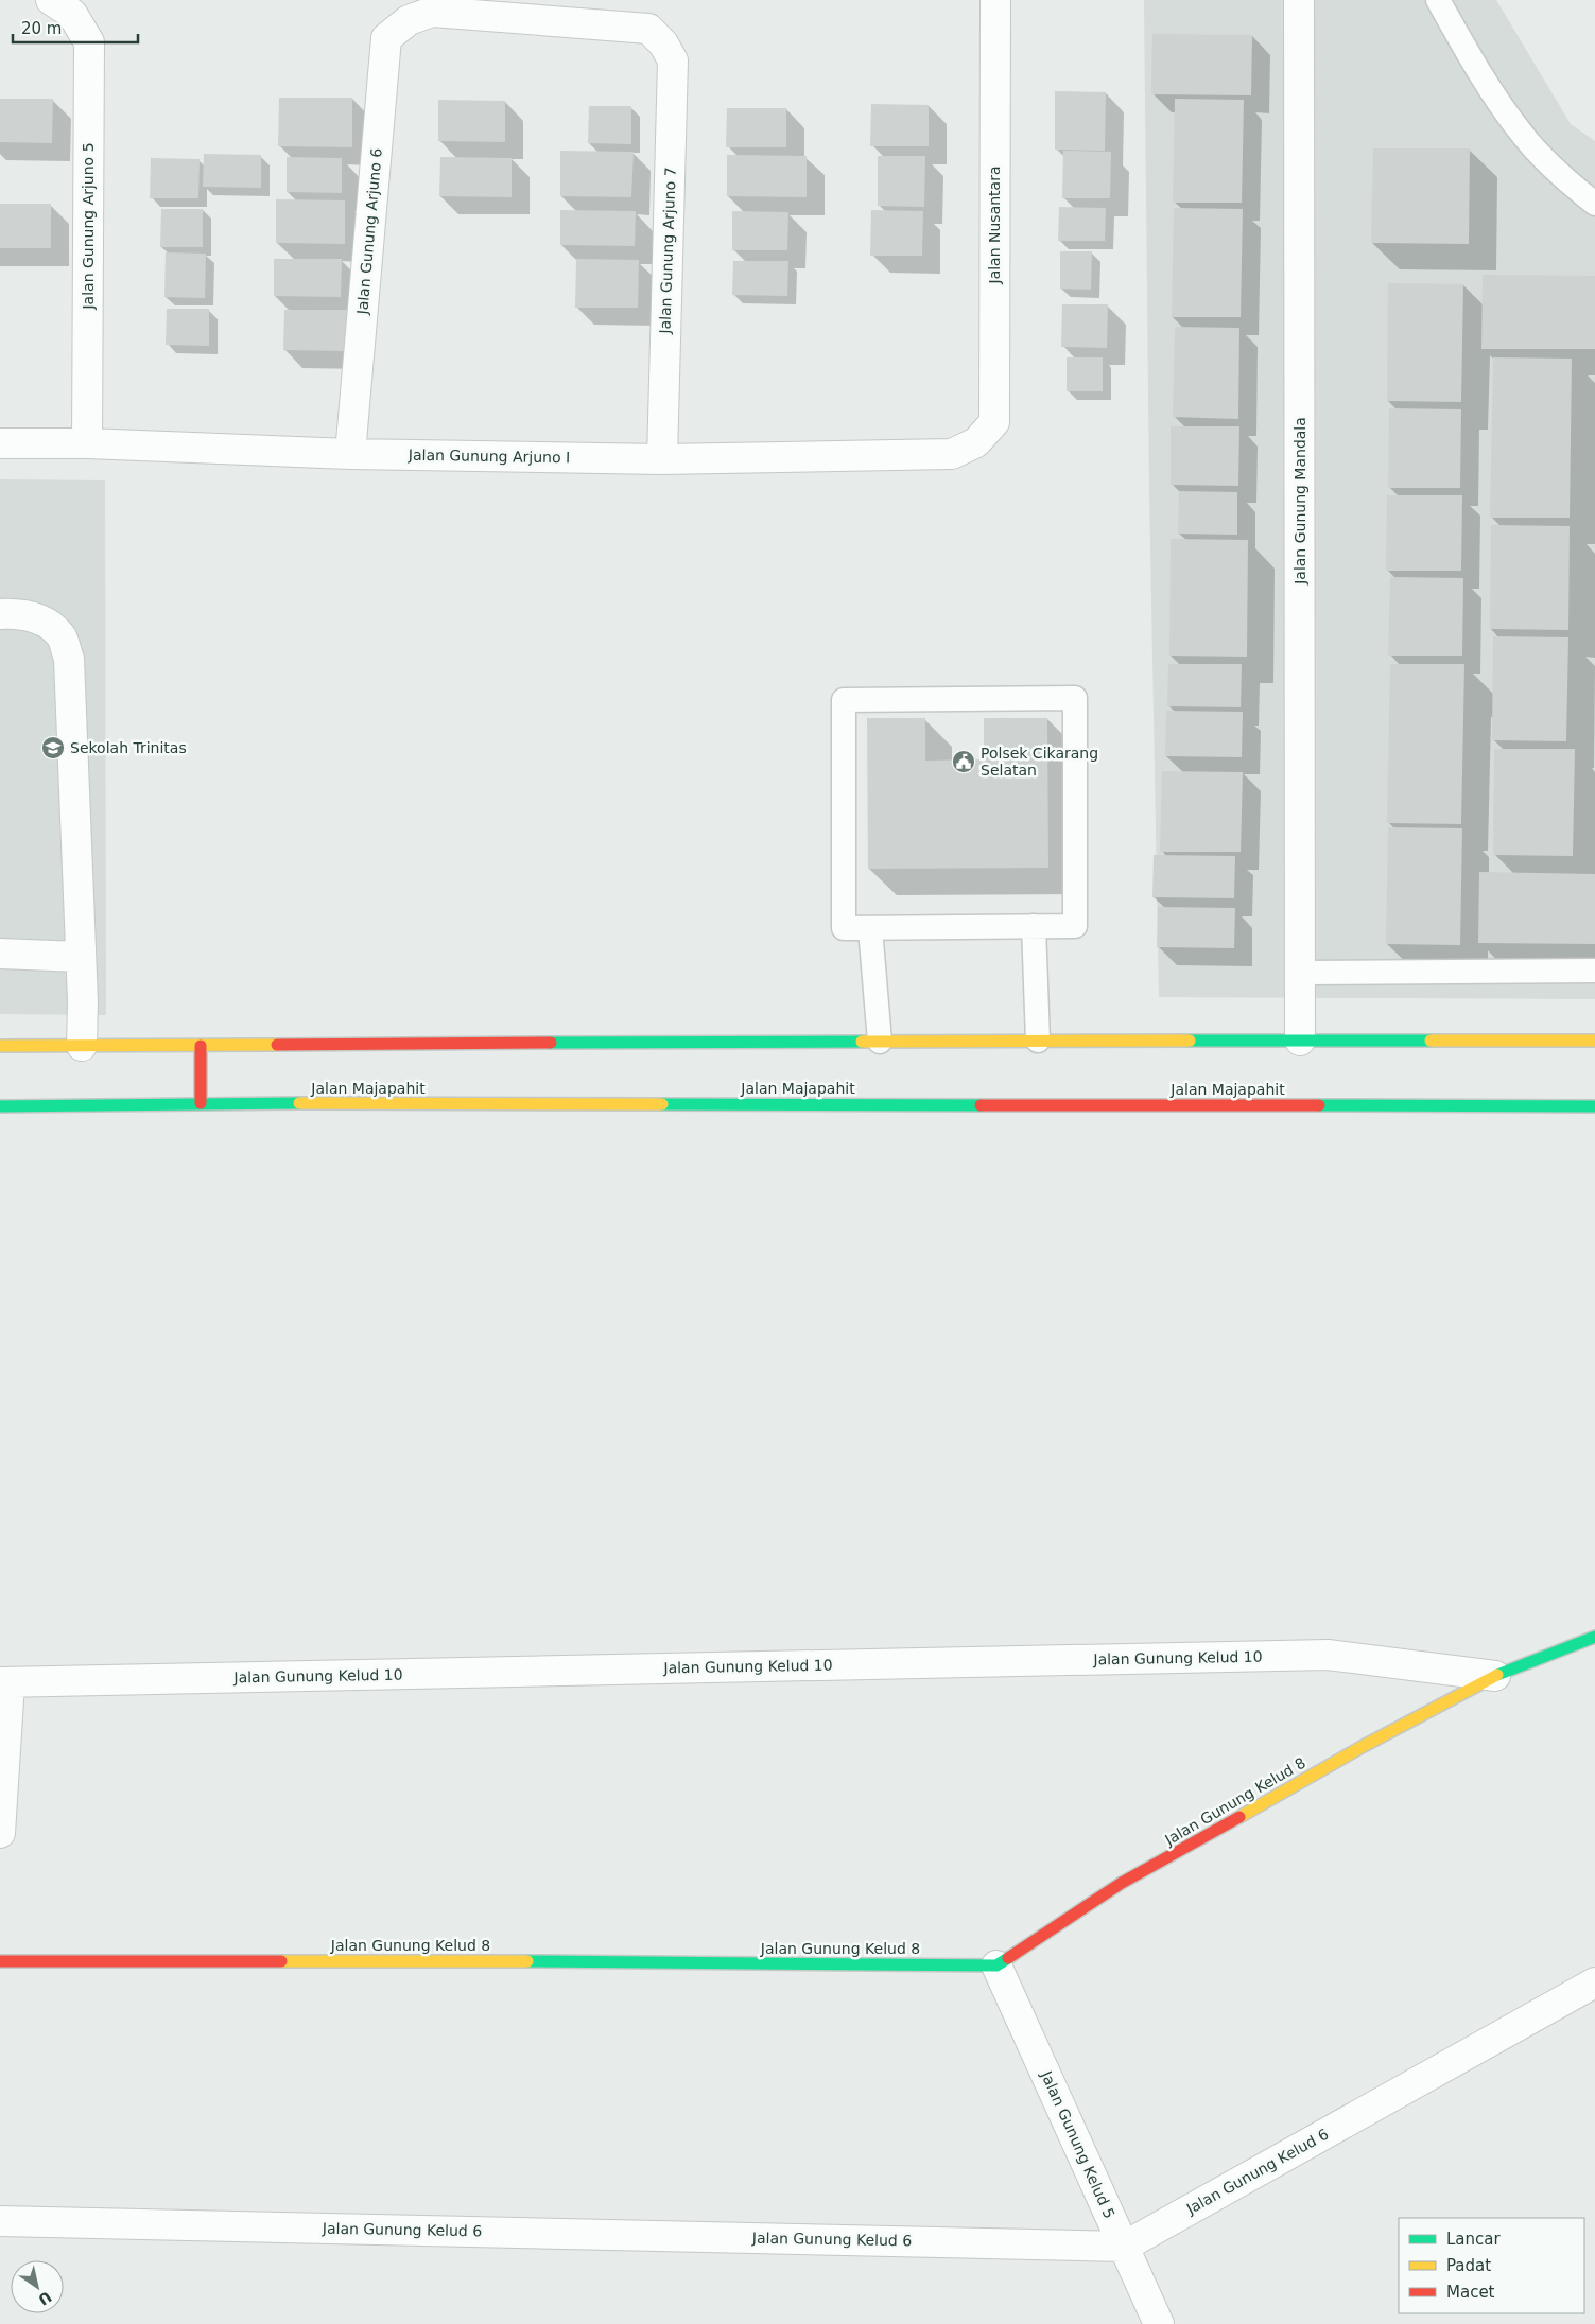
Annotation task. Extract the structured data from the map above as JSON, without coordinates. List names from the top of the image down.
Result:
{
  "streets": {
    "street": [
      "Jalan Nusantara",
      "Jalan Gunung Arjuno 5",
      "Jalan Gunung Arjuno 6",
      "Jalan Gunung Arjuno 7",
      "Jalan Gunung Arjuno I",
      "Jalan Gunung Mandala",
      "Jalan Majapahit",
      "Jalan Gunung Kelud 10",
      "Jalan Gunung Kelud 8",
      "Jalan Gunung Kelud 5",
      "Jalan Gunung Kelud 6"
    ]
  },
  "crossings": [
    ["Jalan Nusantara", "Jalan Gunung Arjuno I"],
    ["Jalan Gunung Arjuno 5", "Jalan Gunung Arjuno I"],
    ["Jalan Gunung Arjuno 6", "Jalan Gunung Arjuno 7"],
    ["Jalan Gunung Arjuno 6", "Jalan Gunung Arjuno I"],
    ["Jalan Gunung Arjuno 7", "Jalan Gunung Arjuno I"],
    ["Jalan Gunung Kelud 10", "Jalan Gunung Kelud 8"],
    ["Jalan Gunung Kelud 8", "Jalan Gunung Kelud 5"],
    ["Jalan Gunung Kelud 5", "Jalan Gunung Kelud 6"]
  ],
  "places": {
    "school or university": ["Sekolah Trinitas"],
    "public building": ["Polsek Cikarang Selatan"]
  },
  "legend": ["Lancar", "Padat", "Macet"],
  "scale_bar": "20 m",
  "north": "bottom right"
}
